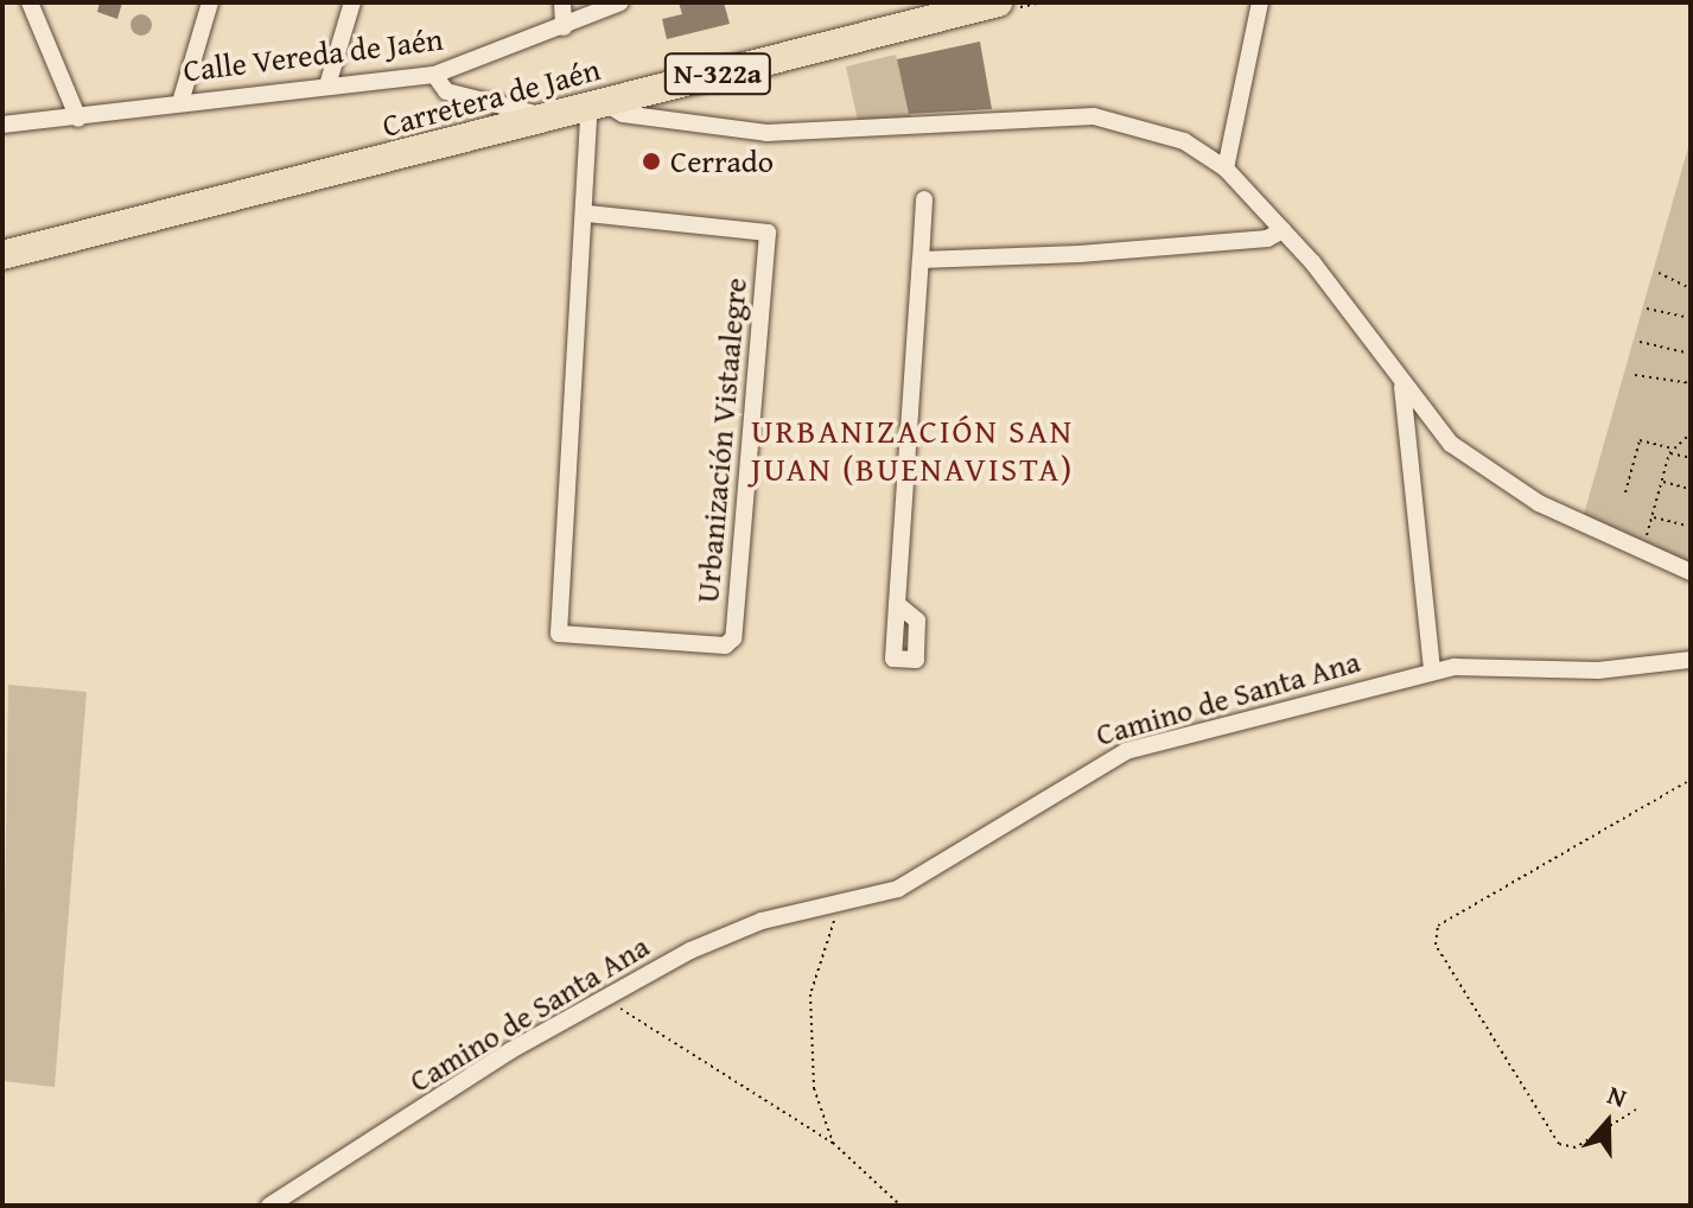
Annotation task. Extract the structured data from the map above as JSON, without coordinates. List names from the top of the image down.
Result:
{
  "streets": {
    "highway": ["N-322a", "Carretera de Jaén"],
    "street": ["Calle Vereda de Jaén", "Urbanización Vistaalegre", "Camino de Santa Ana"]
  },
  "crossings": [
    ["Carretera de Jaén", "Urbanización Vistaalegre"]
  ],
  "districts": ["URBANIZACIÓN SAN JUAN (BUENAVISTA)"],
  "places": ["Cerrado"],
  "north": "top"
}
